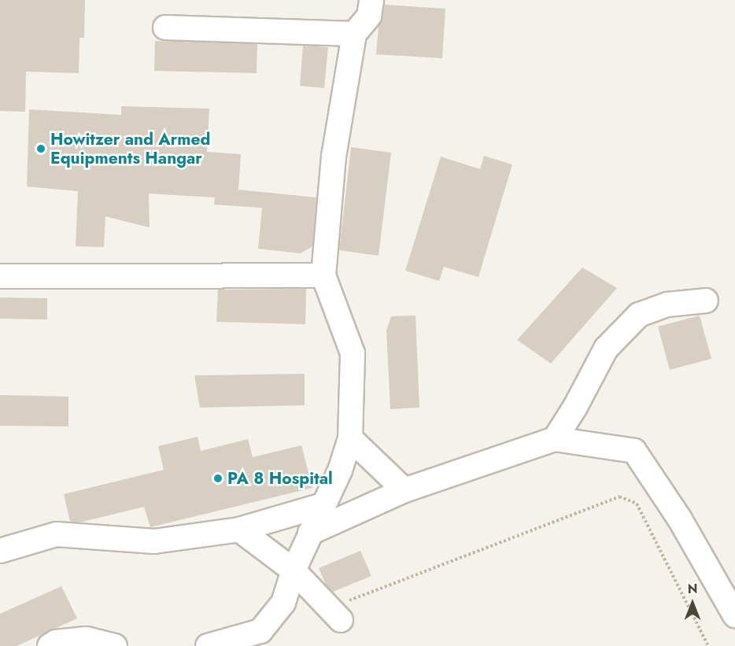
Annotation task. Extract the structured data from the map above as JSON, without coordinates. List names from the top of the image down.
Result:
{
  "places": ["Howitzer and Armed Equipments Hangar", "PA 8 Hospital"],
  "north": "top"
}
